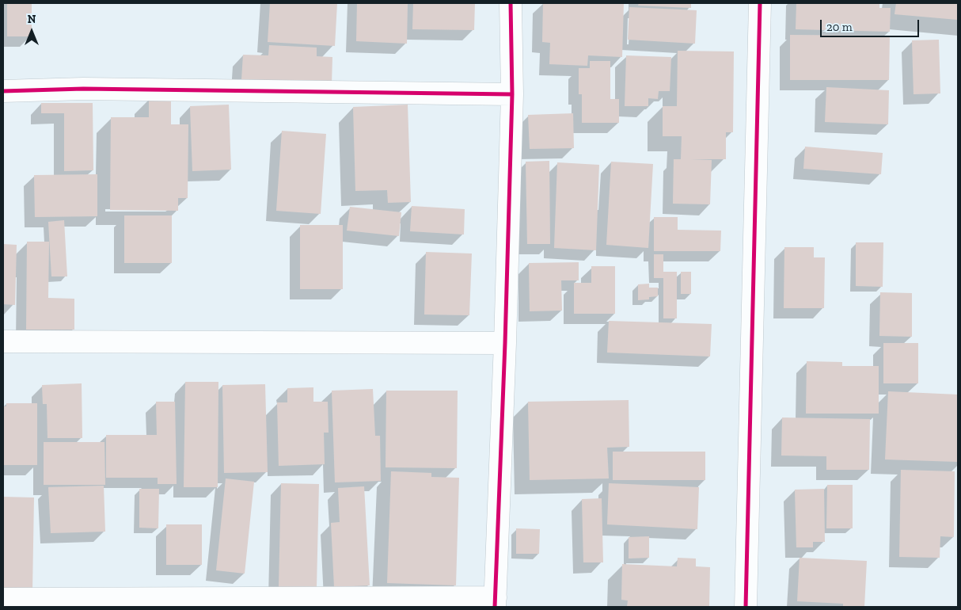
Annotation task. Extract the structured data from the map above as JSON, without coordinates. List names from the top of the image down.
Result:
{
  "scale_bar": "20 m",
  "north": "top"
}
